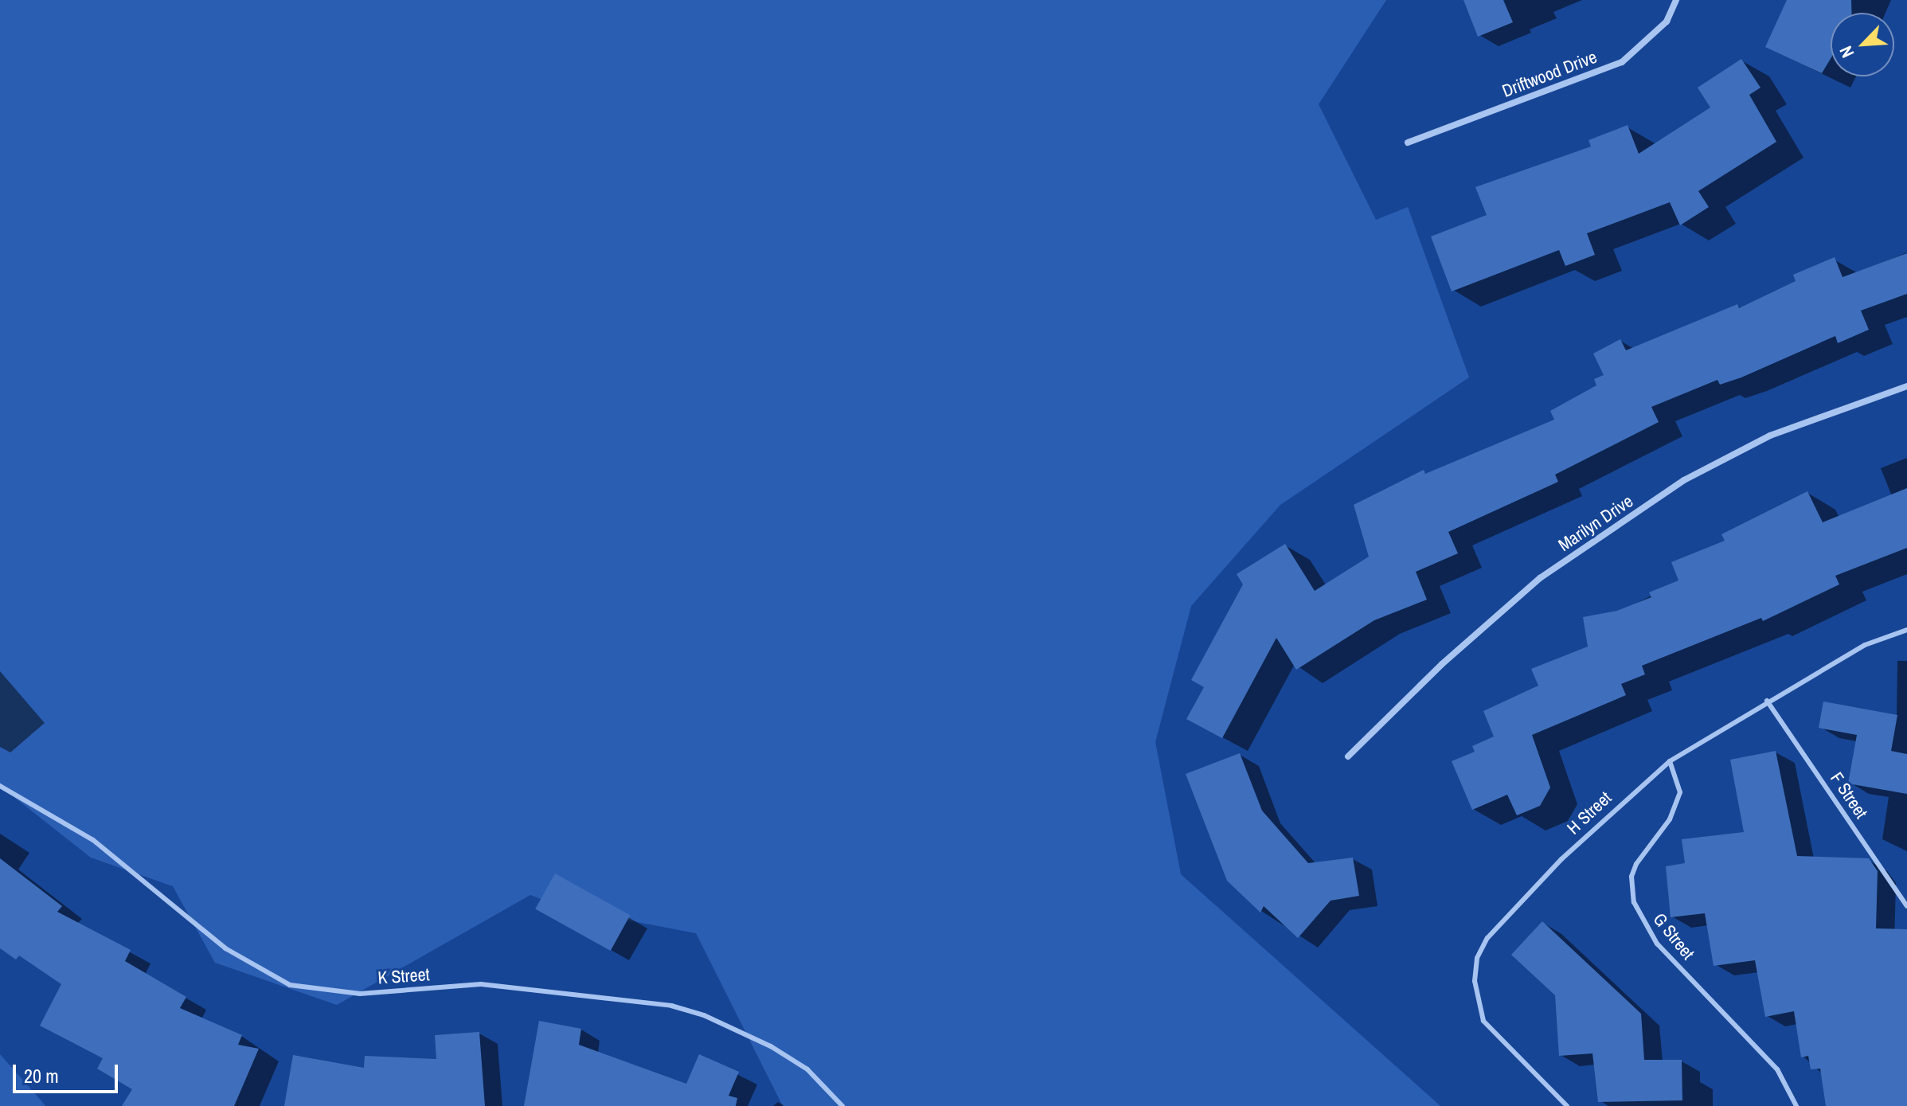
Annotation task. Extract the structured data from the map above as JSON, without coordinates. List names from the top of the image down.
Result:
{
  "streets": {
    "street": ["Driftwood Drive", "Marilyn Drive"],
    "lane": [
      "F Street",
      "H Street",
      "G Street",
      "K Street"
    ]
  },
  "crossings": [
    ["F Street", "H Street"],
    ["H Street", "G Street"]
  ],
  "scale_bar": "20 m",
  "north": "bottom left"
}
